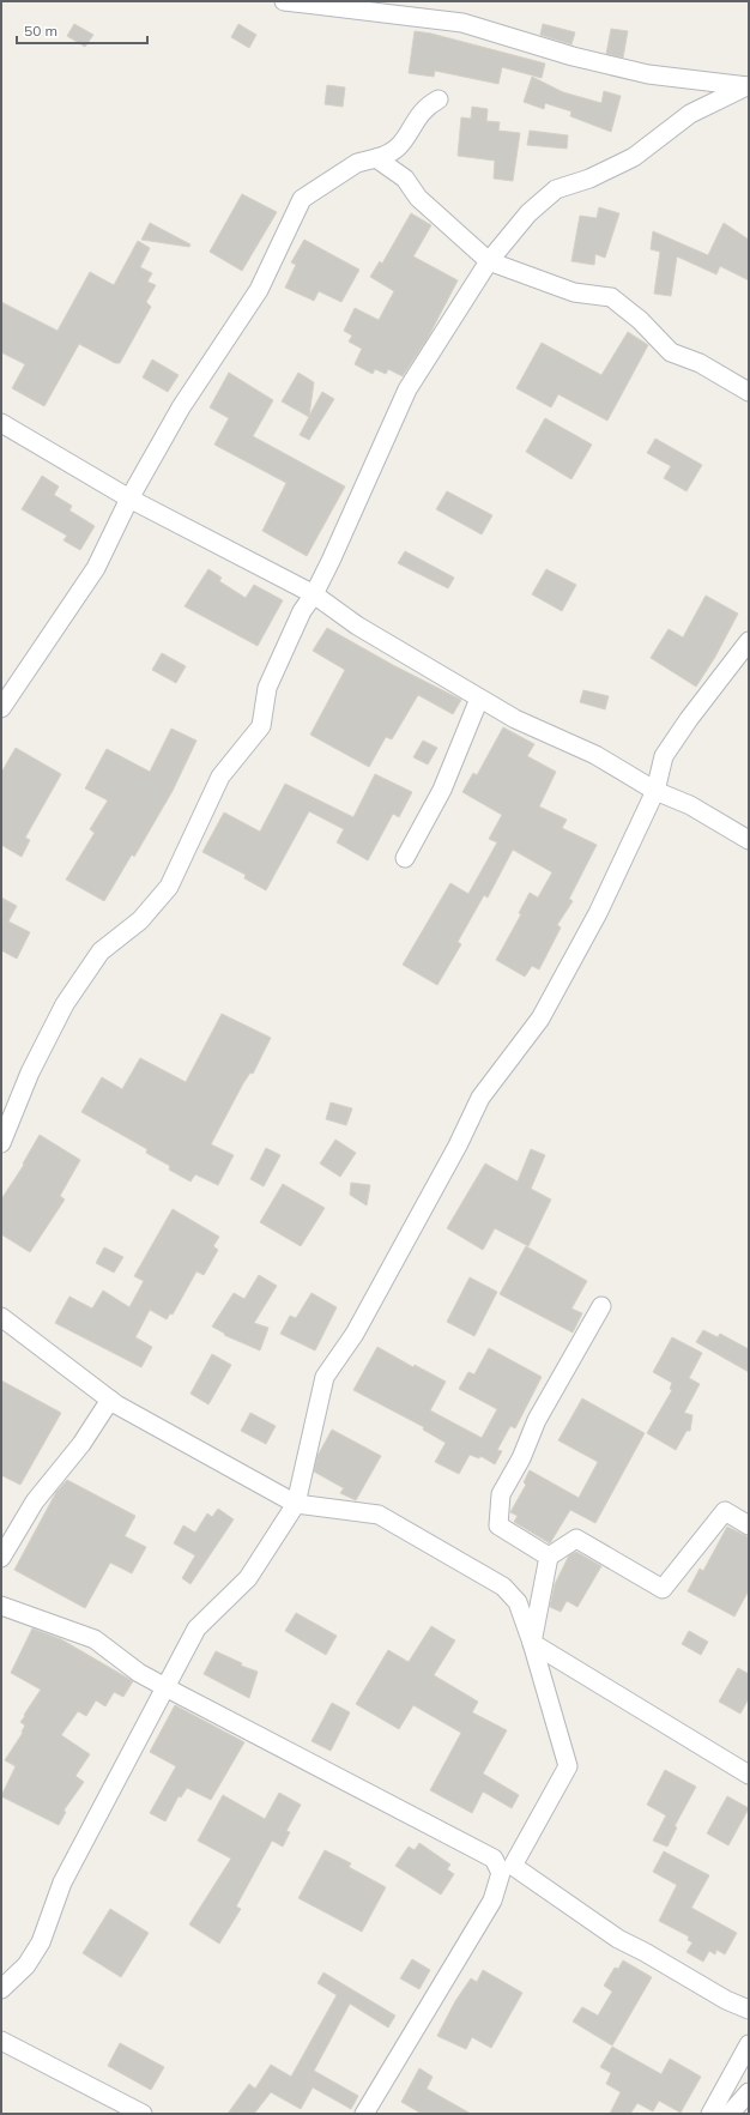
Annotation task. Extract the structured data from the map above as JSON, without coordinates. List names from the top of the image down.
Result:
{
  "scale_bar": "50 m"
}
